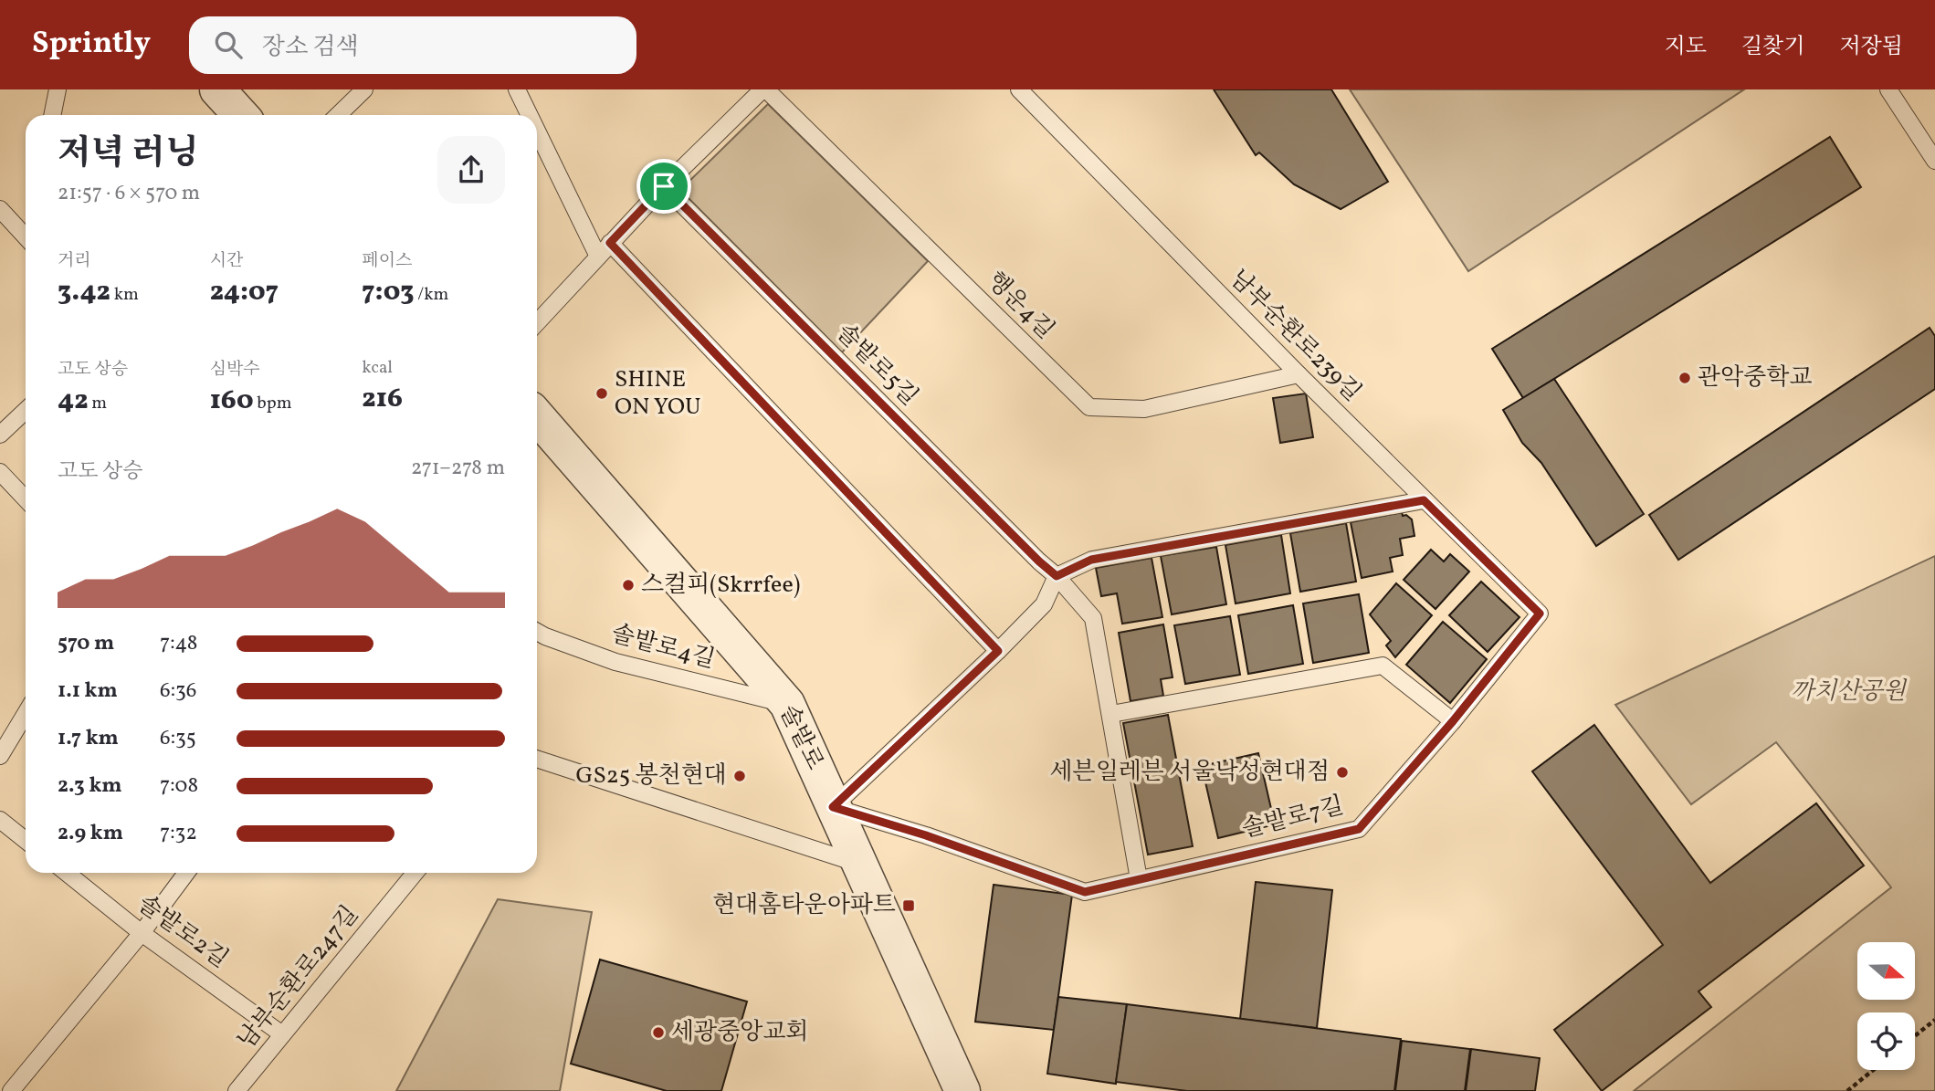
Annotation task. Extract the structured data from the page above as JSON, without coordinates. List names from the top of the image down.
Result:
{
  "streets": {
    "street": ["솔밭로"],
    "lane": [
      "행운4길",
      "남부순환로239길",
      "솔밭로5길",
      "솔밭로4길",
      "솔밭로7길",
      "솔밭로2길",
      "남부순환로247길"
    ]
  },
  "crossings": [
    ["행운4길", "남부순환로239길"],
    ["행운4길", "솔밭로5길"],
    ["남부순환로239길", "솔밭로7길"],
    ["솔밭로4길", "솔밭로"],
    ["솔밭로", "솔밭로7길"],
    ["솔밭로2길", "남부순환로247길"]
  ],
  "parks": ["까치산공원"],
  "places": {
    "other": [
      "관악중학교",
      "SHINE ON YOU",
      "스컬피(Skrrfee)",
      "세븐일레븐 서울낙성현대점",
      "GS25 봉천현대",
      "세광중앙교회"
    ],
    "transit": ["현대홈타운아파트"]
  },
  "north": "right",
  "page": {
    "header": "Sprintly",
    "search": "장소 검색",
    "nav": ["지도", "길찾기", "저장됨"],
    "heading": ["저녁 러닝", "21:57 · 6 × 570 m"],
    "stats": [
      ["거리", "3.42 km"],
      ["시간", "24:07"],
      ["페이스", "7:03 /km"],
      ["고도 상승", "42 m"],
      ["심박수", "160 bpm"],
      ["kcal", "216"]
    ],
    "chart": ["고도 상승", "271–278 m"],
    "list": [
      {
        "name": "570 m",
        "note": "7:48"
      },
      {
        "name": "1.1 km",
        "note": "6:36"
      },
      {
        "name": "1.7 km",
        "note": "6:35"
      },
      {
        "name": "2.3 km",
        "note": "7:08"
      },
      {
        "name": "2.9 km",
        "note": "7:32"
      }
    ]
  }
}
